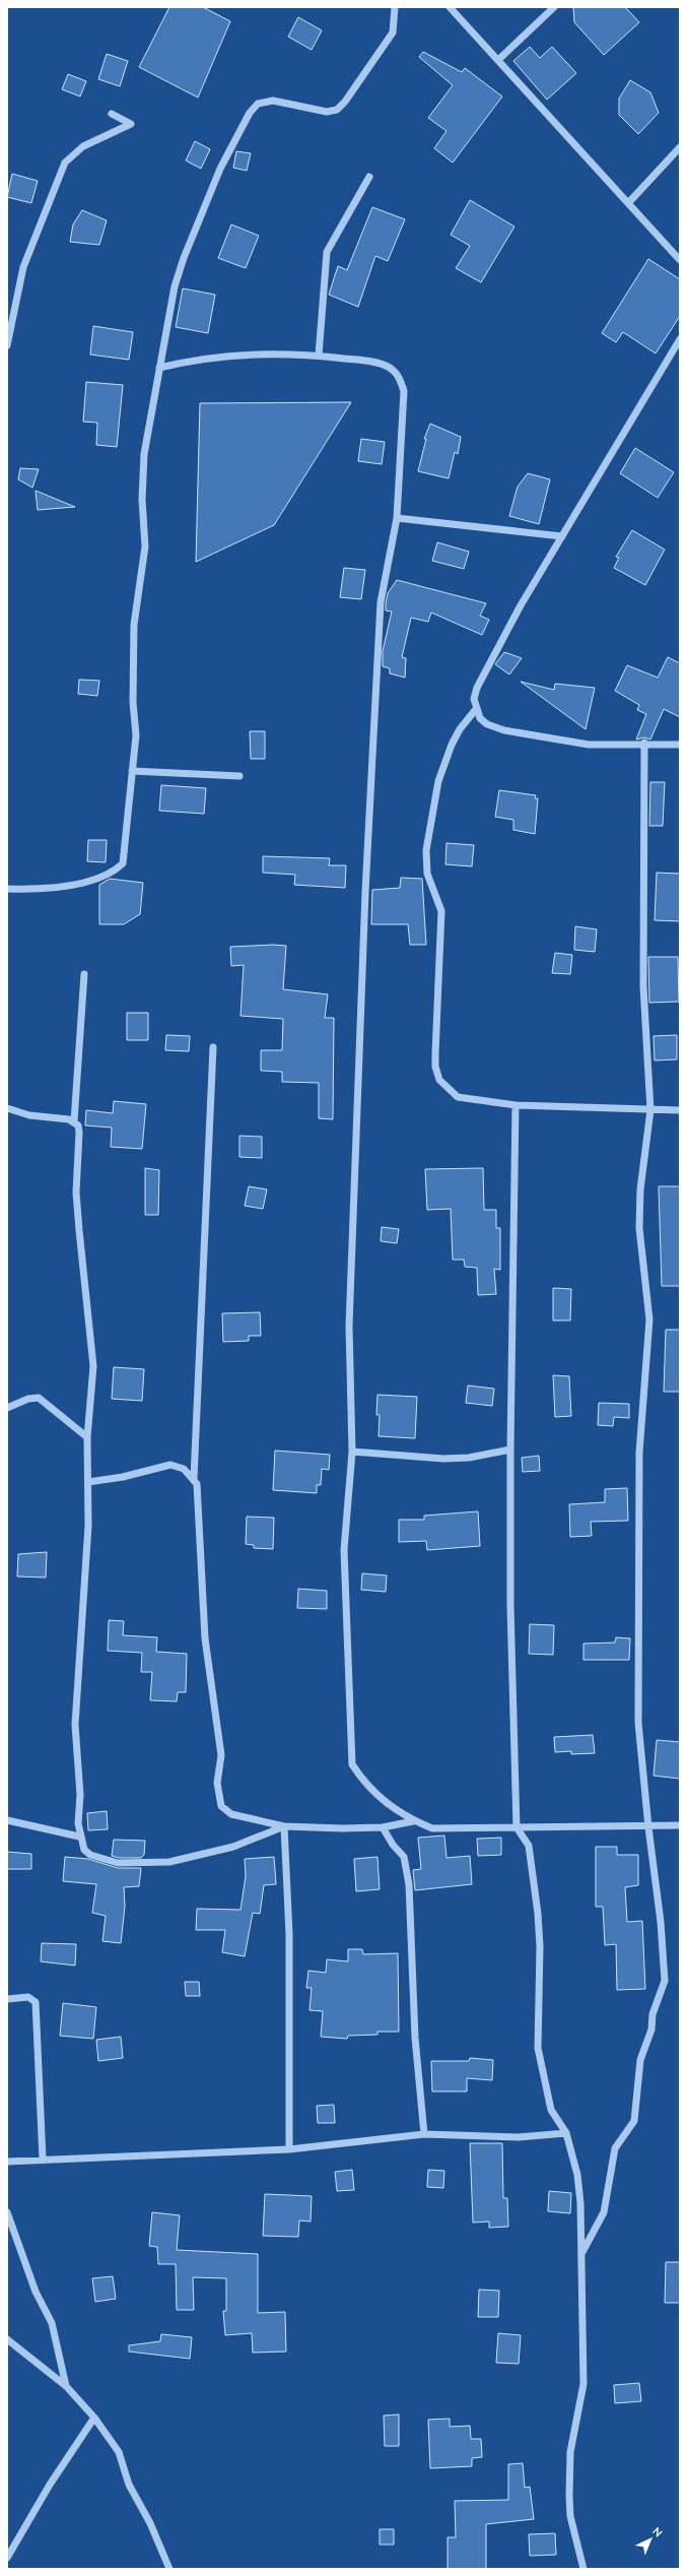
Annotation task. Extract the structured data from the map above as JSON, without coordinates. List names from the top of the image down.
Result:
{
  "north": "top right"
}
